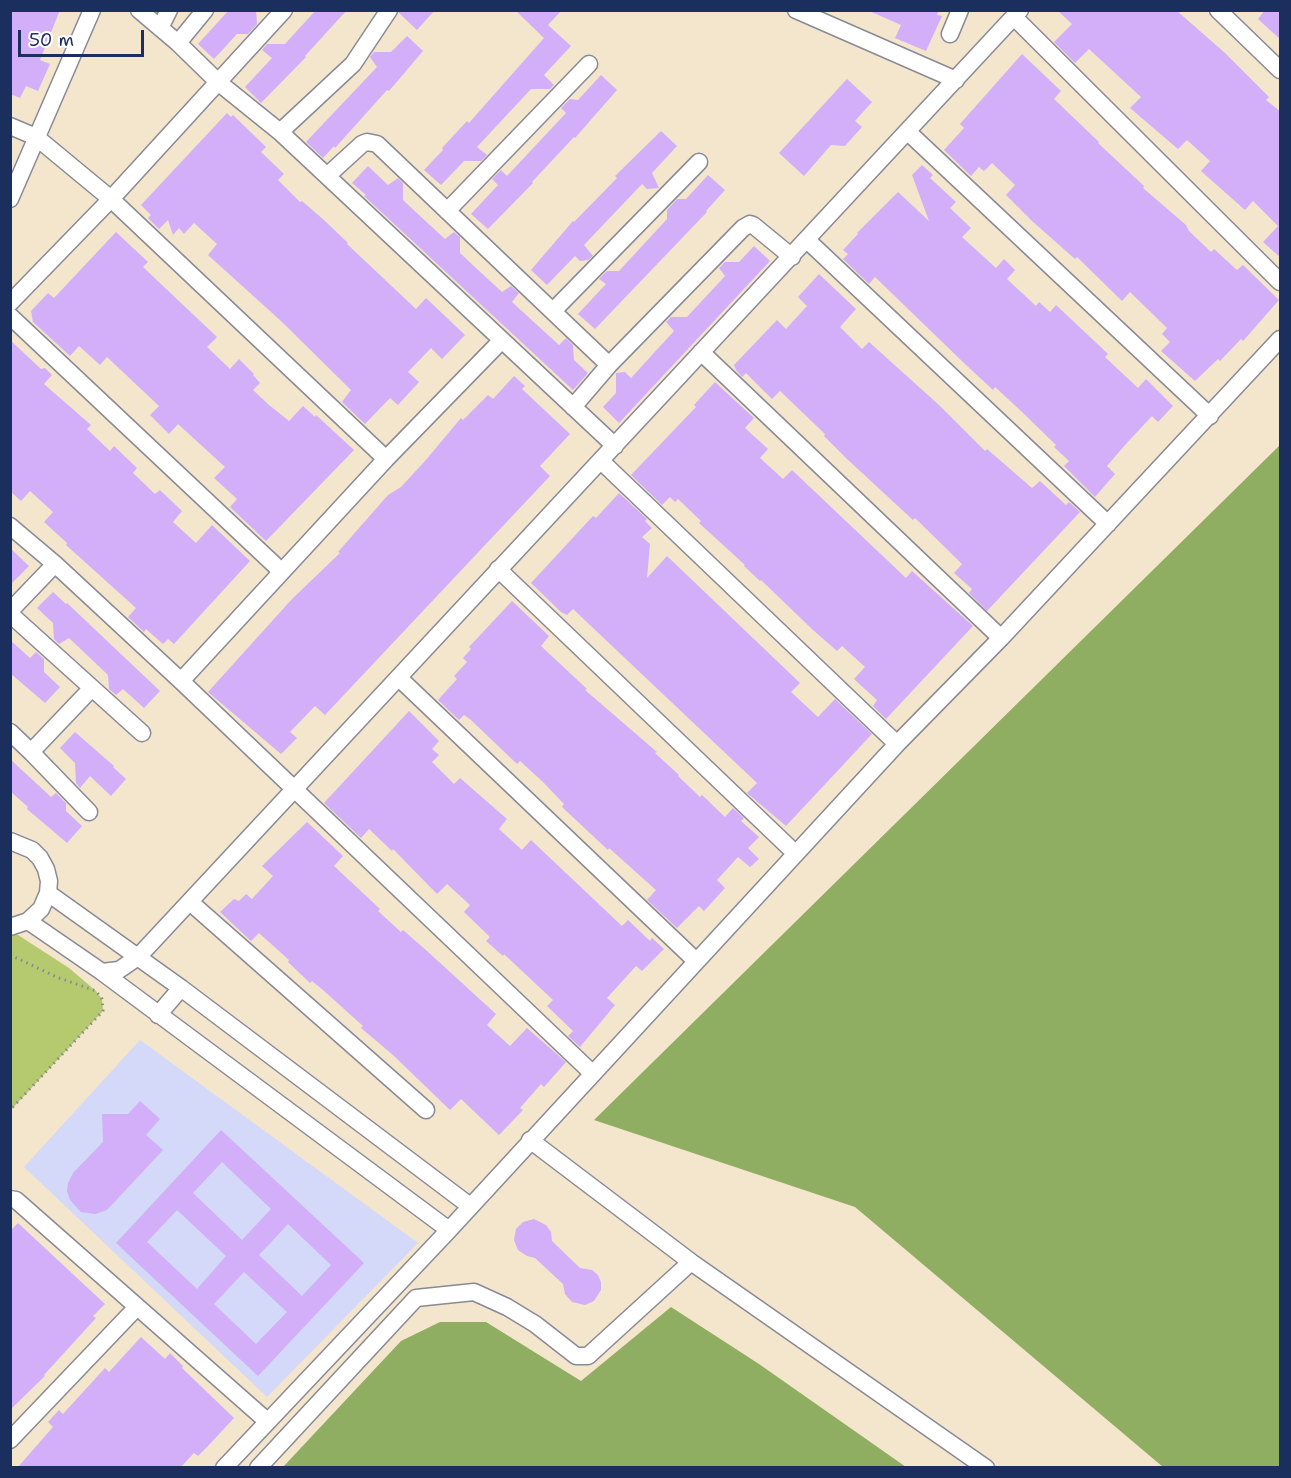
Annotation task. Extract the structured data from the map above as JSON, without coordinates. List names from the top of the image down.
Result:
{
  "scale_bar": "50 m"
}
